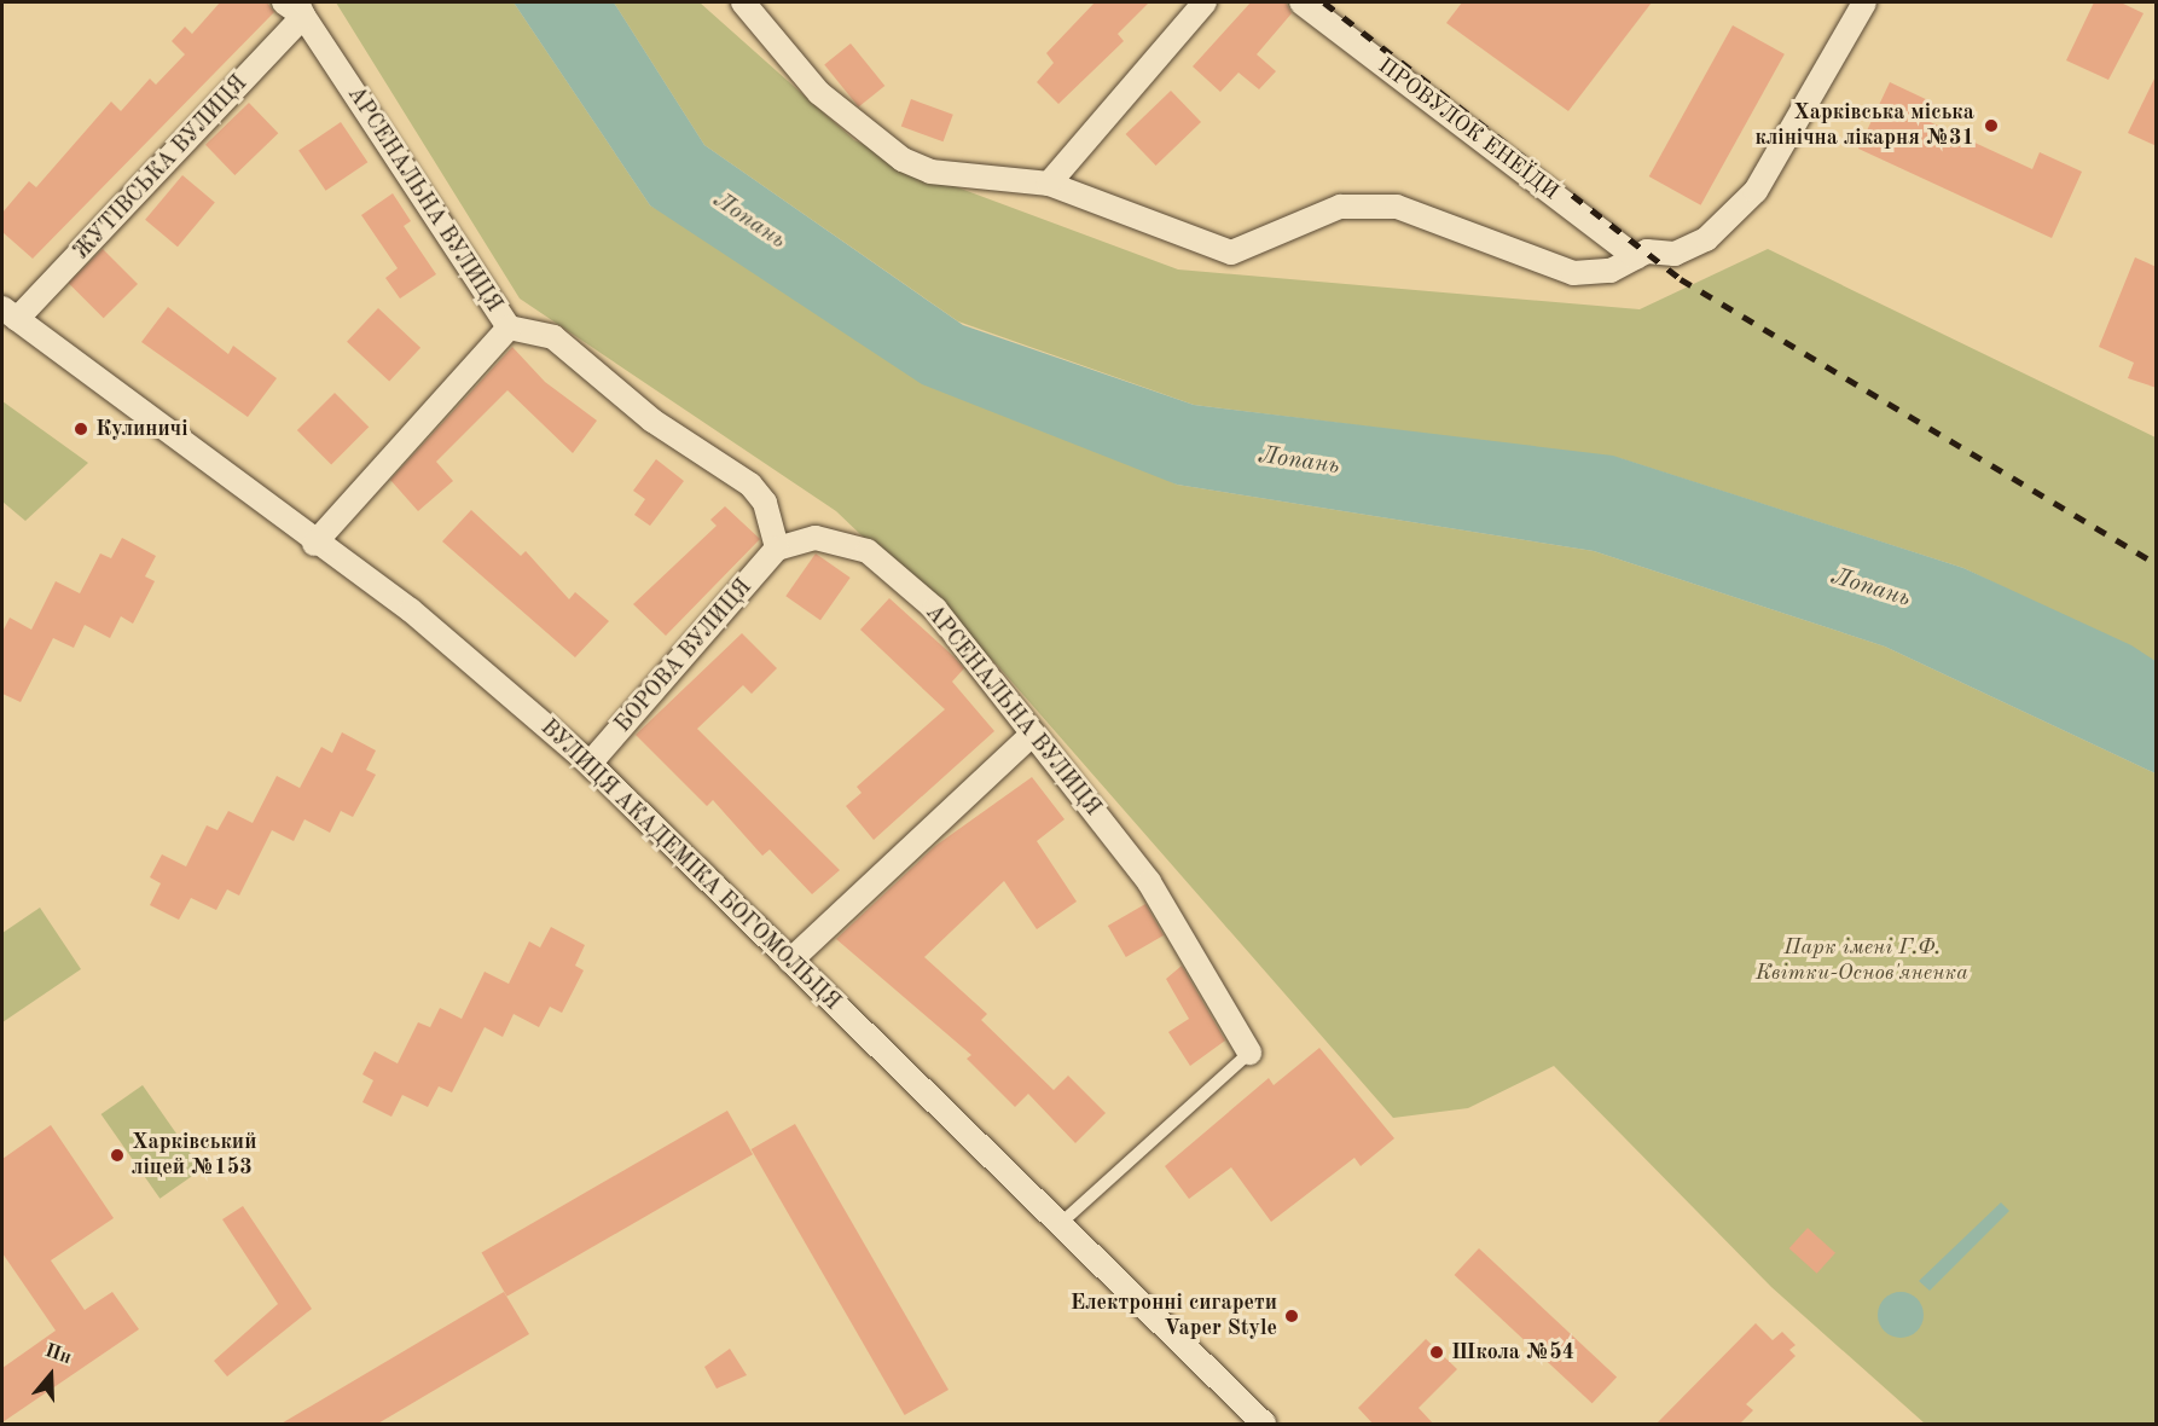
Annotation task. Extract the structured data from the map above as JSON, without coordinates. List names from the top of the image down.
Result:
{
  "streets": {
    "street": [
      "ПРОВУЛОК ЕНЕЇДИ",
      "ЖУТІВСЬКА ВУЛИЦЯ",
      "АРСЕНАЛЬНА ВУЛИЦЯ",
      "БОРОВА ВУЛИЦЯ",
      "ВУЛИЦЯ АКАДЕМІКА БОГОМОЛЬЦЯ"
    ]
  },
  "crossings": [
    ["ЖУТІВСЬКА ВУЛИЦЯ", "АРСЕНАЛЬНА ВУЛИЦЯ"],
    ["ЖУТІВСЬКА ВУЛИЦЯ", "ВУЛИЦЯ АКАДЕМІКА БОГОМОЛЬЦЯ"],
    ["АРСЕНАЛЬНА ВУЛИЦЯ", "БОРОВА ВУЛИЦЯ"],
    ["БОРОВА ВУЛИЦЯ", "ВУЛИЦЯ АКАДЕМІКА БОГОМОЛЬЦЯ"]
  ],
  "water": ["Лопань"],
  "parks": ["Парк імені Г.Ф. Квітки-Основ'яненка"],
  "places": [
    "Харківська міська клінічна лікарня №31",
    "Кулиничі",
    "Харківський ліцей №153",
    "Електронні сигарети Vaper Style",
    "Школа №54"
  ],
  "north": "top"
}
